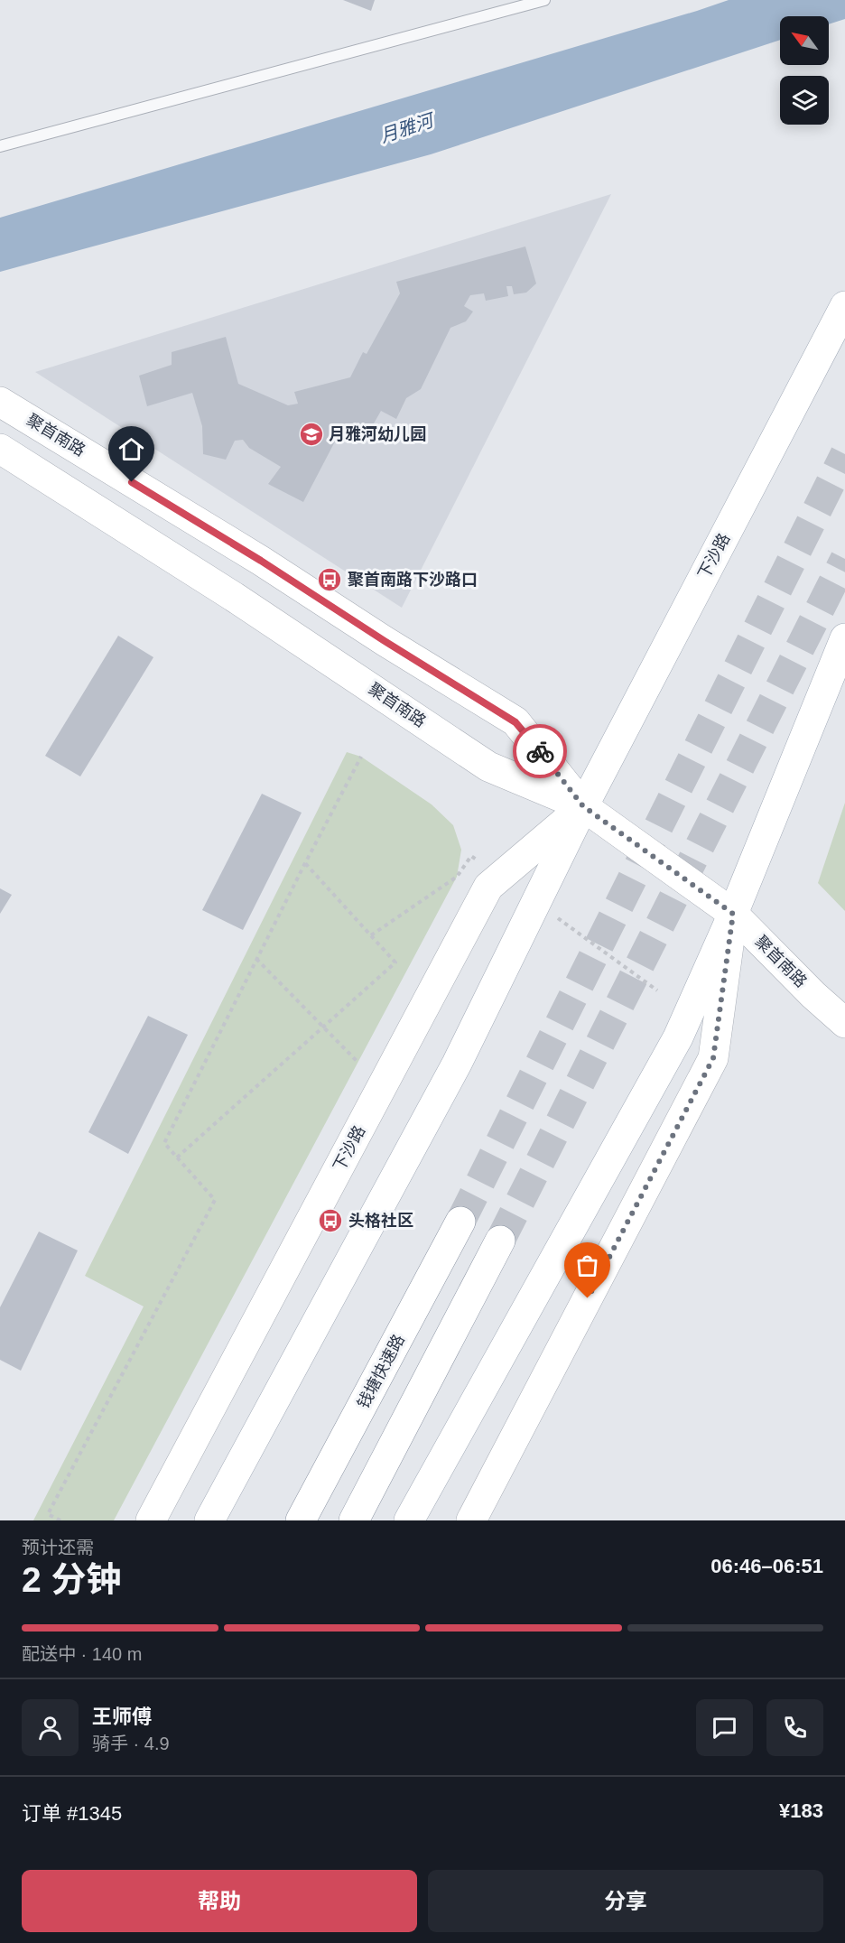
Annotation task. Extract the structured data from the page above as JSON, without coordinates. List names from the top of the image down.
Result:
{
  "streets": {
    "main road": ["聚首南路", "下沙路", "钱塘快速路"]
  },
  "crossings": [
    ["聚首南路", "下沙路"]
  ],
  "water": ["月雅河"],
  "places": {
    "school or university": ["月雅河幼儿园"],
    "bus stop": ["聚首南路下沙路口", "头格社区"]
  },
  "north": "top left",
  "page": {
    "heading": ["2 分钟", "预计还需", "06:46–06:51"],
    "panel": [
      "王师傅",
      "骑手 · 4.9",
      "订单 #1345",
      "¥183"
    ],
    "bar": "配送中 · 140 m",
    "buttons": ["帮助", "分享"]
  }
}
